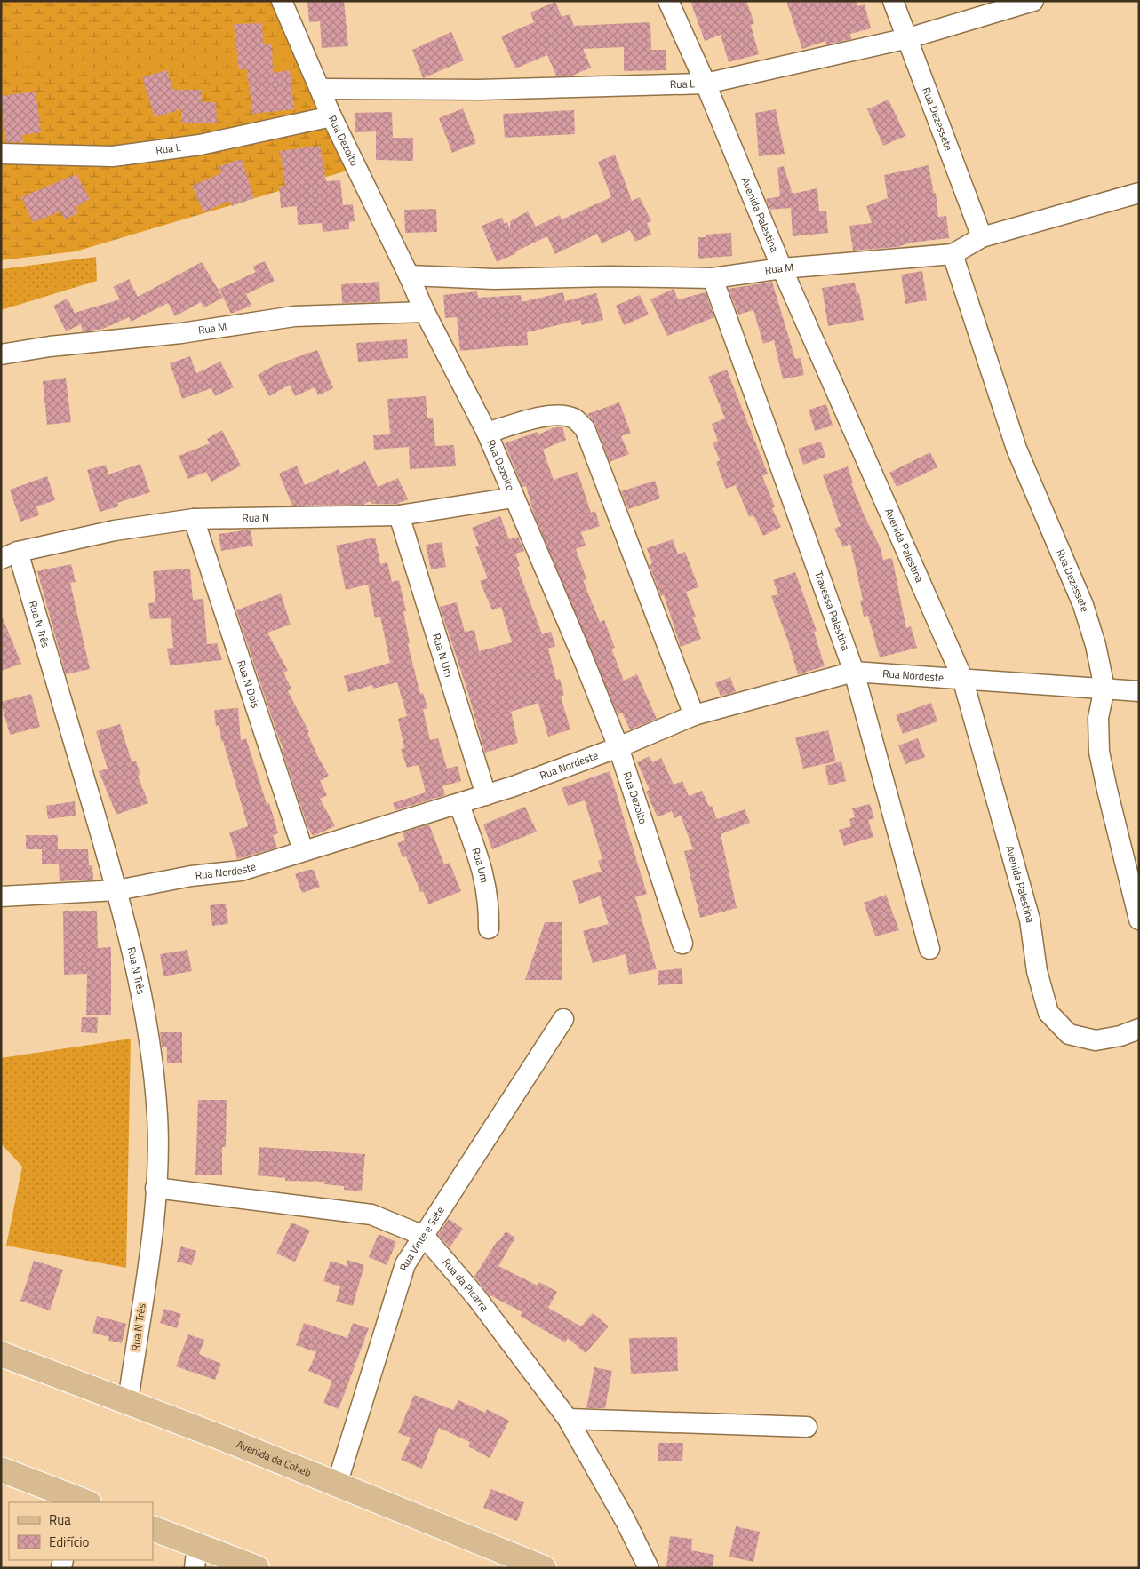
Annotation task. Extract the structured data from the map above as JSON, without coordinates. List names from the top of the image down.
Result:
{
  "streets": {
    "main road": ["Avenida da Coheb"],
    "street": [
      "Rua L",
      "Rua Dezessete",
      "Rua Dezoito",
      "Avenida Palestina",
      "Rua M",
      "Rua N",
      "Travessa Palestina",
      "Rua N Três",
      "Rua N Um",
      "Rua Nordeste",
      "Rua N Dois",
      "Rua Um",
      "Rua Vinte e Sete",
      "Rua da Picarra"
    ]
  },
  "crossings": [
    ["Rua L", "Rua Dezessete"],
    ["Rua L", "Rua Dezoito"],
    ["Rua L", "Avenida Palestina"],
    ["Rua Dezessete", "Rua M"],
    ["Rua Dezessete", "Rua Nordeste"],
    ["Rua Dezoito", "Rua M"],
    ["Rua Dezoito", "Rua N"],
    ["Rua Dezoito", "Rua Nordeste"],
    ["Avenida Palestina", "Rua M"],
    ["Avenida Palestina", "Rua Nordeste"],
    ["Rua M", "Travessa Palestina"],
    ["Rua N", "Rua N Três"],
    ["Rua N", "Rua N Um"],
    ["Rua N", "Rua N Dois"],
    ["Travessa Palestina", "Rua Nordeste"],
    ["Rua N Três", "Rua Nordeste"],
    ["Rua N Três", "Rua da Picarra"],
    ["Rua N Três", "Avenida da Coheb"],
    ["Rua N Um", "Rua Nordeste"],
    ["Rua Nordeste", "Rua N Dois"],
    ["Rua Nordeste", "Rua Um"],
    ["Rua Vinte e Sete", "Rua da Picarra"],
    ["Rua Vinte e Sete", "Avenida da Coheb"]
  ],
  "legend": ["Rua", "Edifício"]
}
